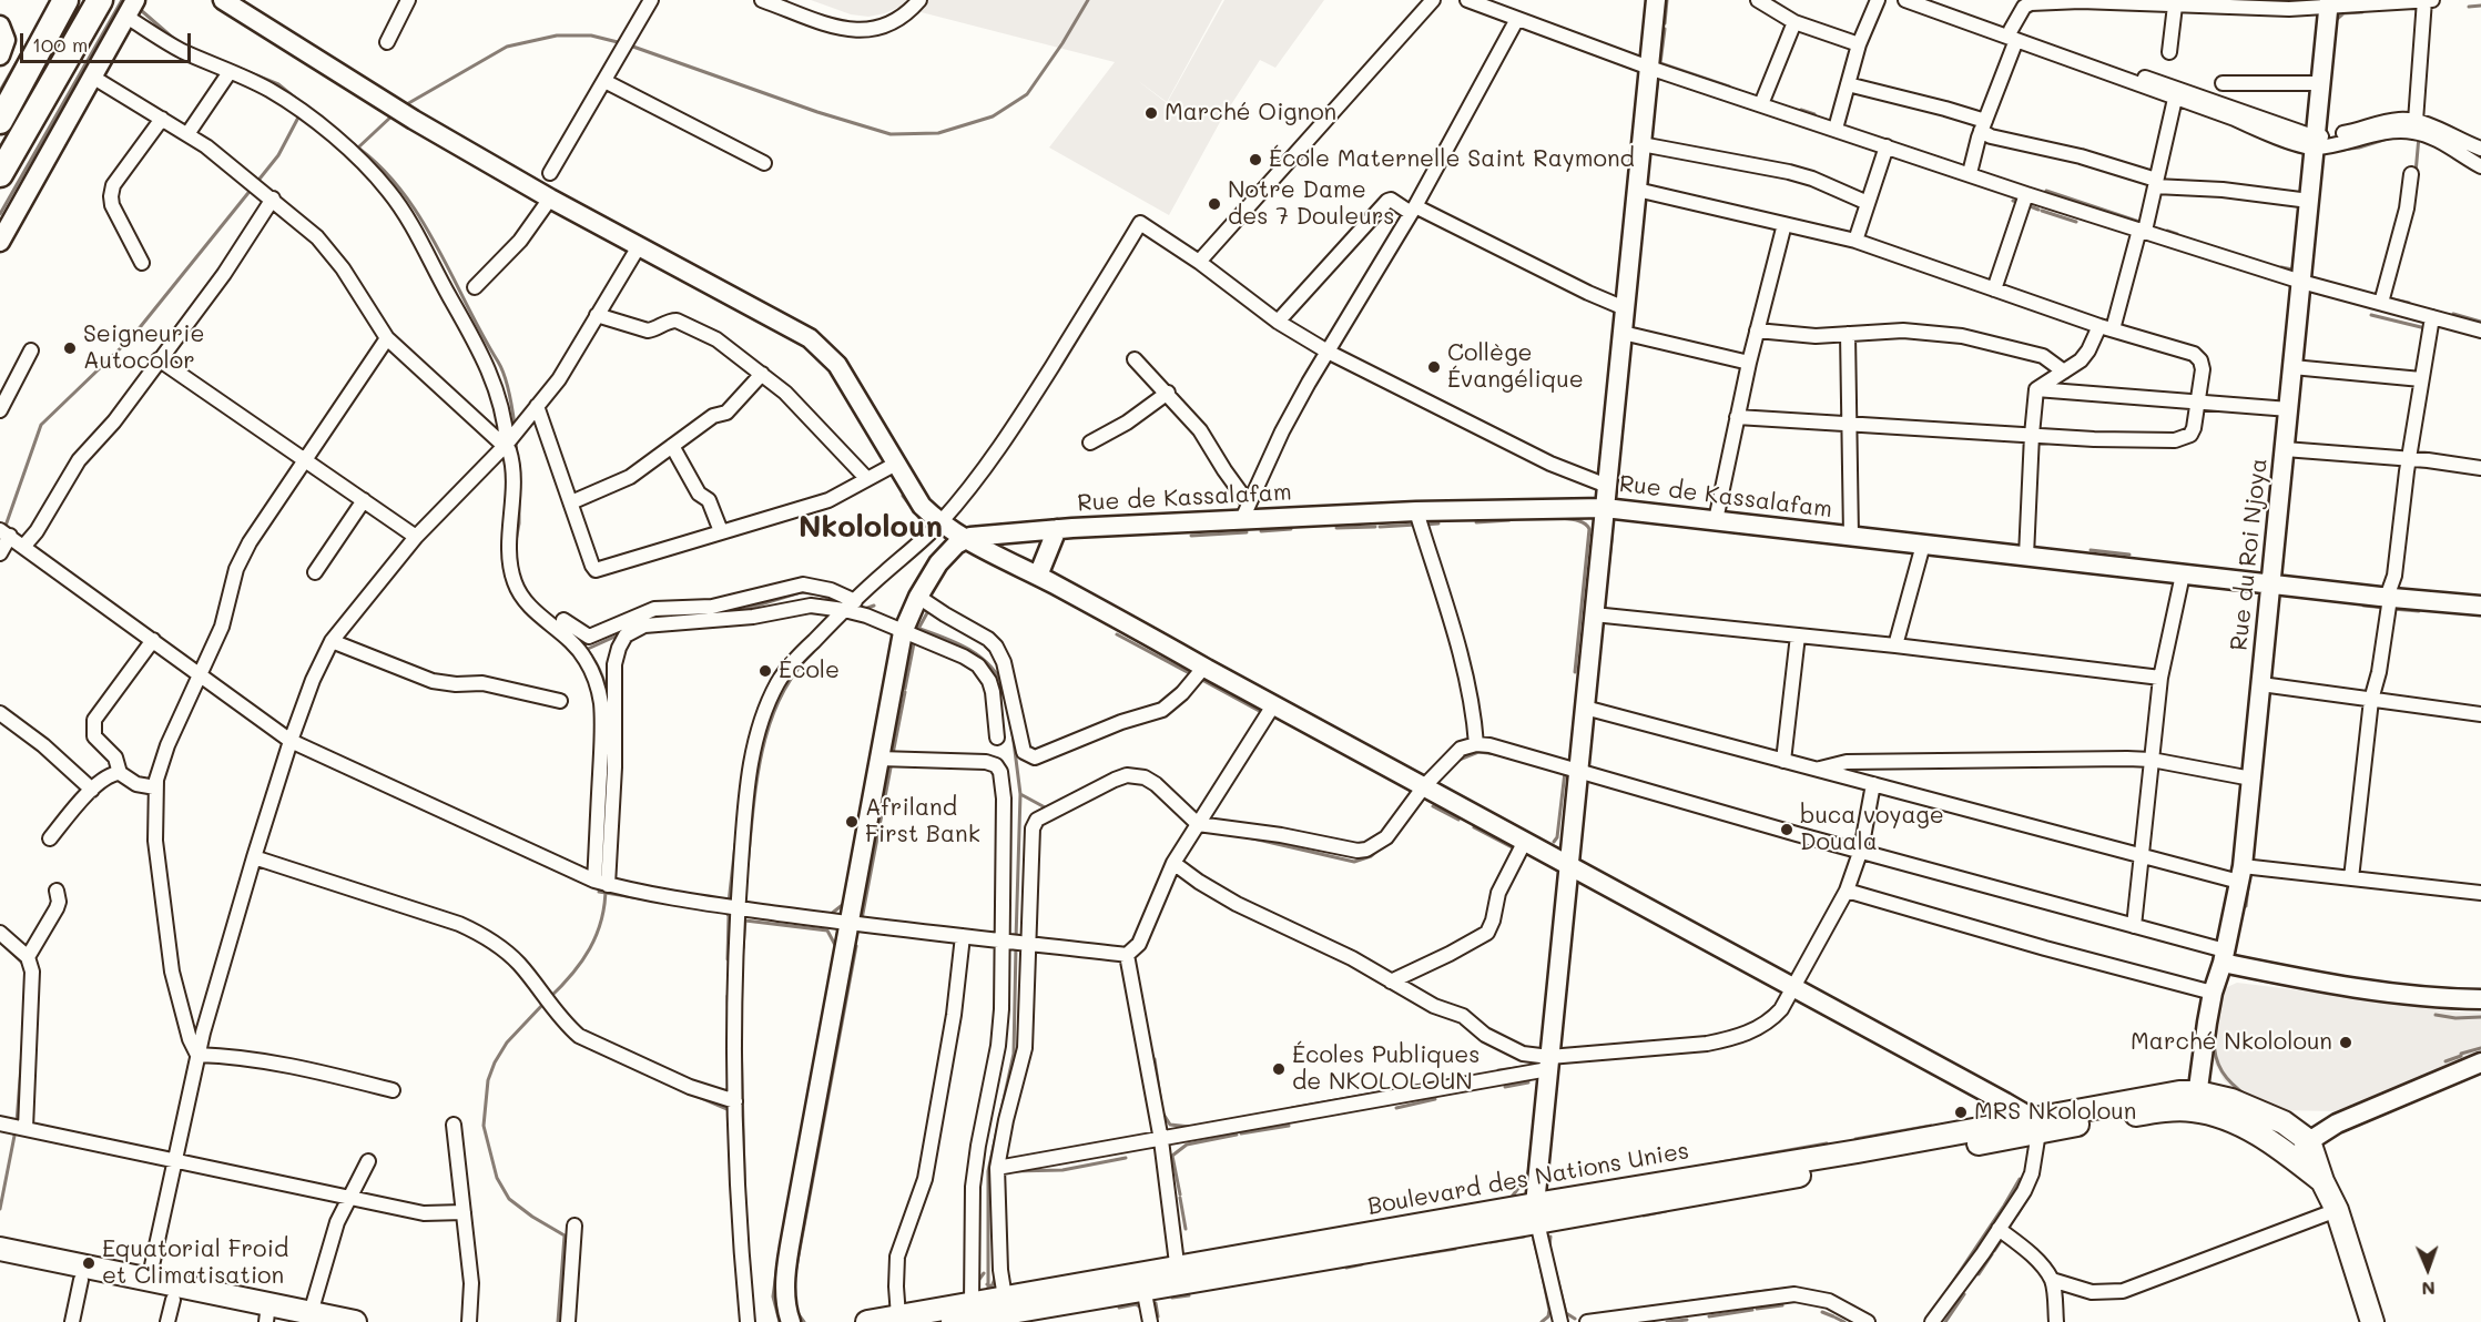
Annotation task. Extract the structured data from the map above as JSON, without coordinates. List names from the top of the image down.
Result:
{
  "streets": {
    "main road": ["Boulevard des Nations Unies"],
    "street": ["Rue de Kassalafam", "Rue du Roi Njoya"]
  },
  "crossings": [
    ["Rue de Kassalafam", "Rue du Roi Njoya"],
    ["Rue du Roi Njoya", "Boulevard des Nations Unies"]
  ],
  "districts": ["Nkololoun"],
  "places": [
    "Marché Oignon",
    "École Maternelle Saint Raymond",
    "Notre Dame des 7 Douleurs",
    "Seigneurie Autocolor",
    "Collège Évangélique",
    "École",
    "Afriland First Bank",
    "buca voyage Douala",
    "Marché Nkololoun",
    "Écoles Publiques de NKOLOLOUN",
    "MRS Nkololoun",
    "Equatorial Froid et Climatisation"
  ],
  "scale_bar": "100 m",
  "north": "bottom"
}
